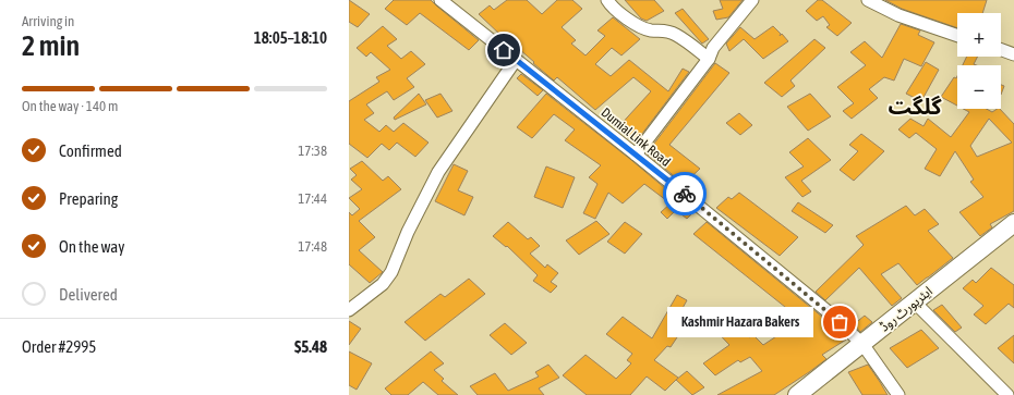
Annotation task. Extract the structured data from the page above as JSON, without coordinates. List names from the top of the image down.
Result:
{
  "streets": {
    "highway": ["ایئرپورٹ روڈ"],
    "street": ["Dumial Link Road"]
  },
  "crossings": [
    ["Dumial Link Road", "ایئرپورٹ روڈ"]
  ],
  "districts": ["گلگت"],
  "places": ["Kashmir Hazara Bakers"],
  "page": {
    "heading": ["2 min", "Arriving in", "18:05–18:10"],
    "panel": ["Order #2995", "$5.48"],
    "map_buttons": ["+", "−"],
    "bar": "On the way · 140 m",
    "list": [
      ["Confirmed", "17:38"],
      ["Preparing", "17:44"],
      ["On the way", "17:48"],
      "Delivered"
    ],
    "bubble": "Kashmir Hazara Bakers"
  }
}
